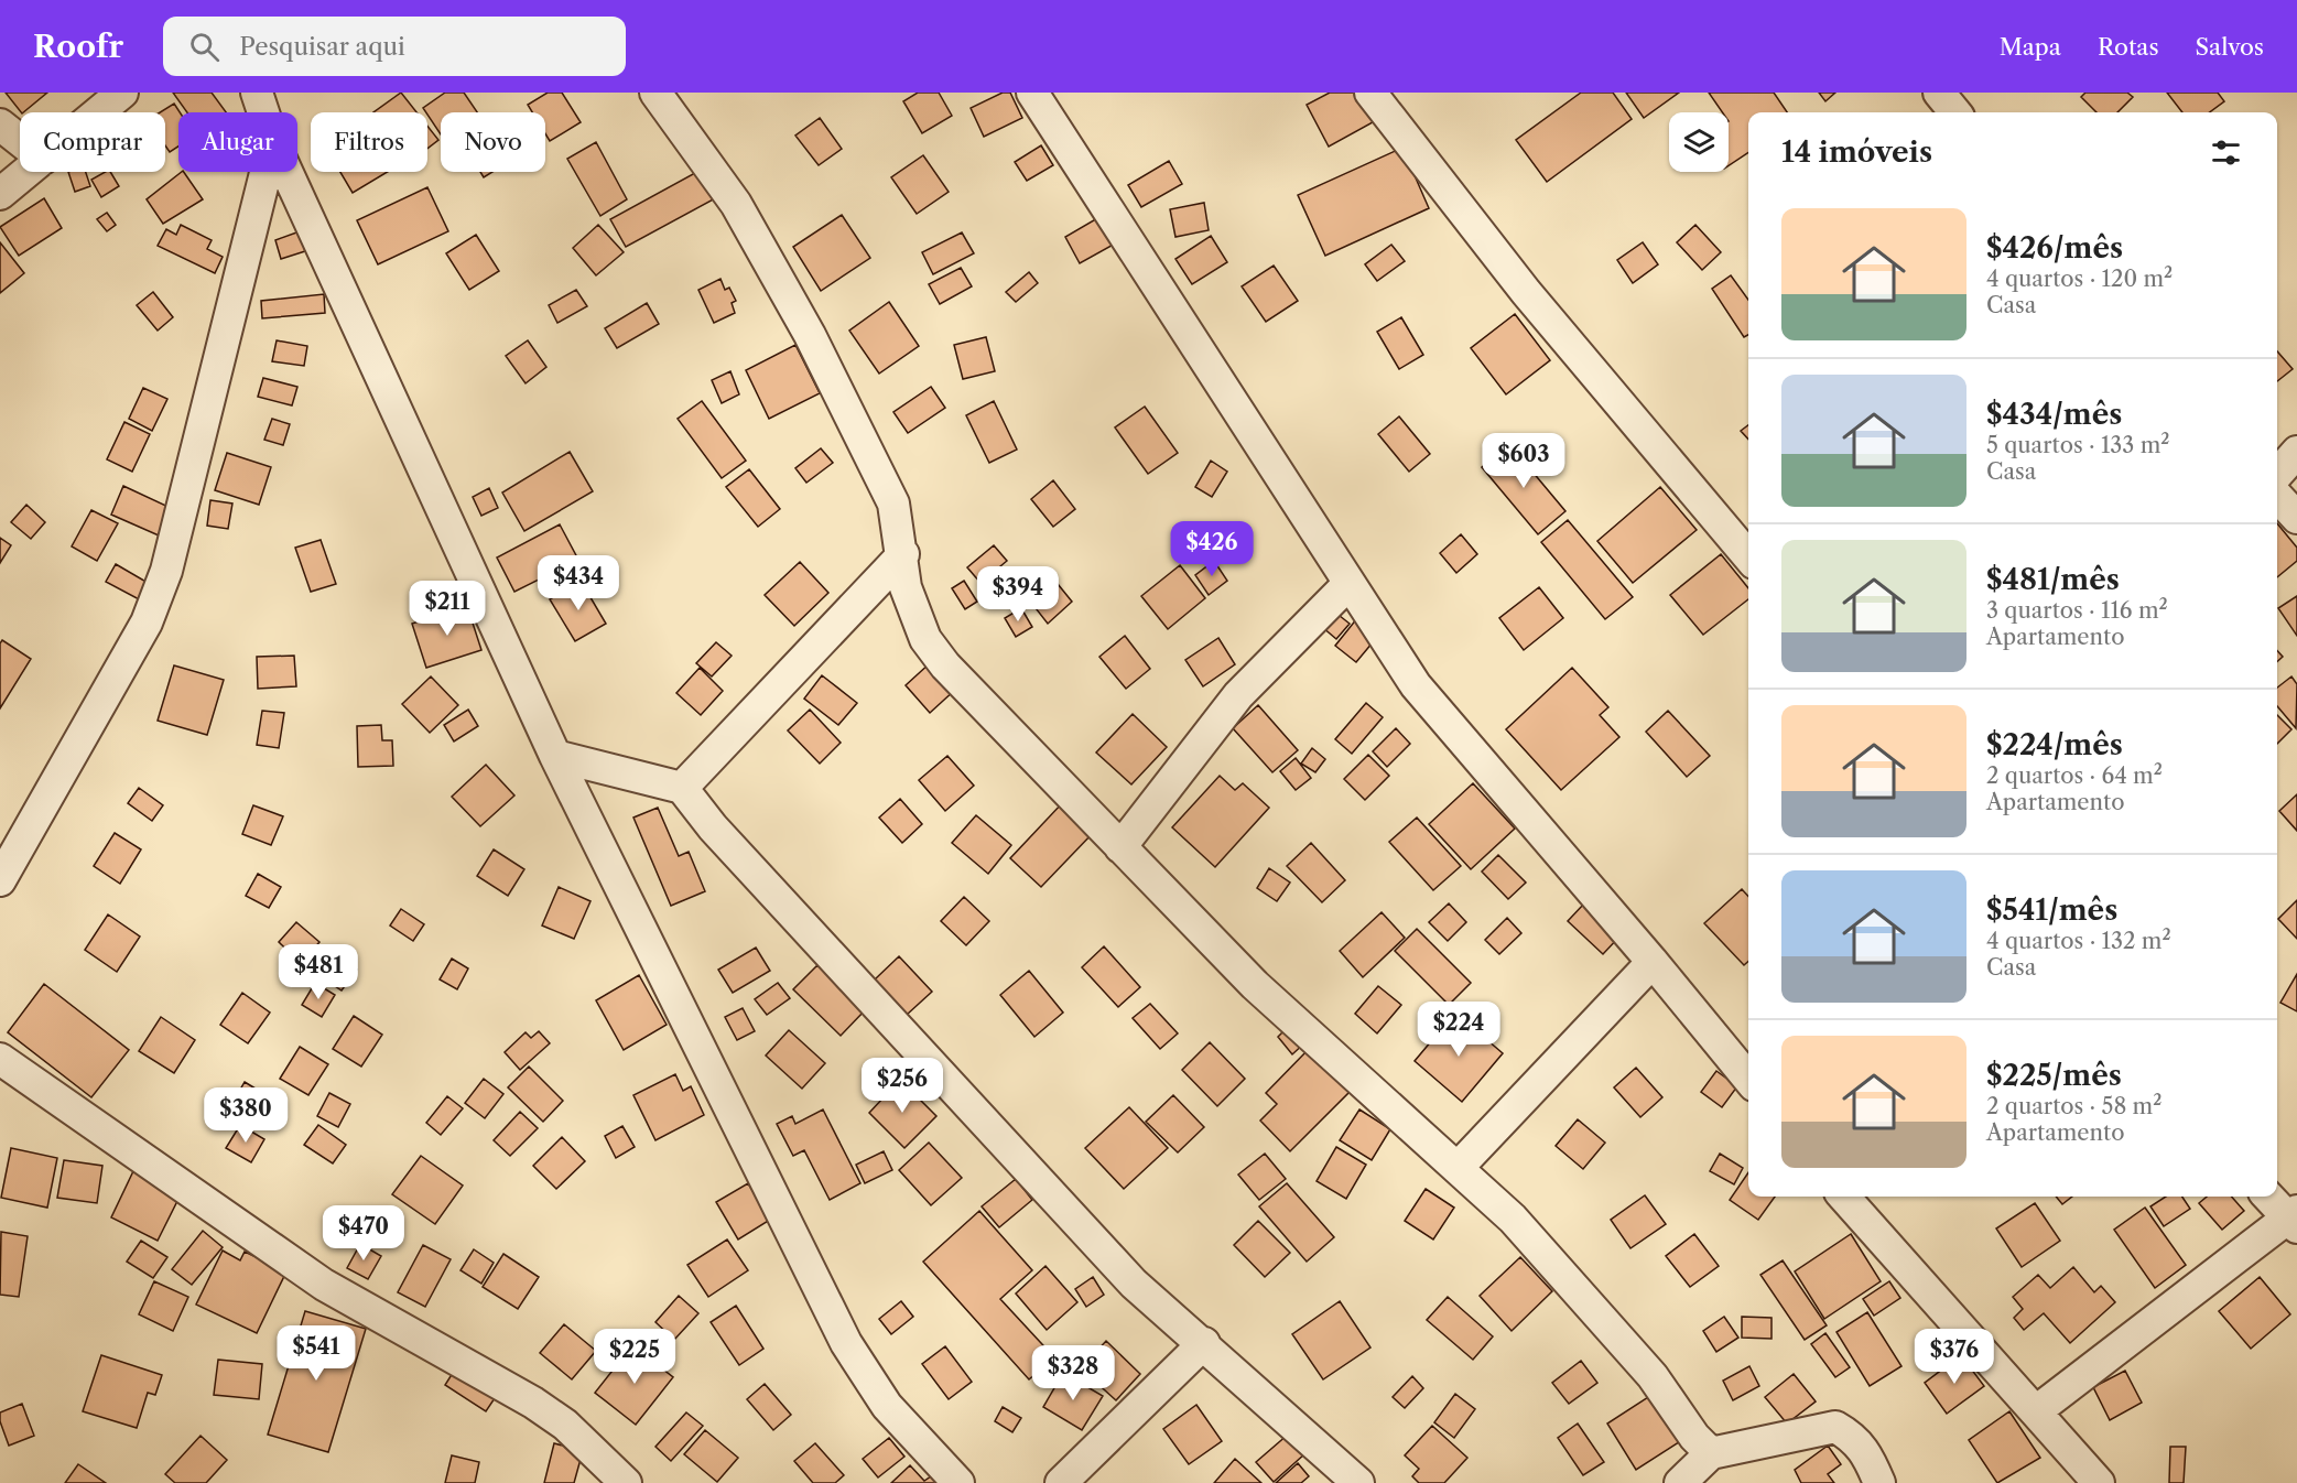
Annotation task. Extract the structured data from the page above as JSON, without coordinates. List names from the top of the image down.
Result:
{
  "page": {
    "header": "Roofr",
    "search": "Pesquisar aqui",
    "nav": ["Mapa", "Rotas", "Salvos"],
    "chip": [
      "Comprar",
      "Alugar",
      "Filtros",
      "Novo"
    ],
    "heading": "14 imóveis",
    "list": [
      {
        "name": "$426/mês",
        "note": "4 quartos · 120 m² · Casa"
      },
      {
        "name": "$434/mês",
        "note": "5 quartos · 133 m² · Casa"
      },
      {
        "name": "$481/mês",
        "note": "3 quartos · 116 m² · Apartamento"
      },
      {
        "name": "$224/mês",
        "note": "2 quartos · 64 m² · Apartamento"
      },
      {
        "name": "$541/mês",
        "note": "4 quartos · 132 m² · Casa"
      },
      {
        "name": "$225/mês",
        "note": "2 quartos · 58 m² · Apartamento"
      }
    ],
    "price": [
      "$603",
      "$426",
      "$434",
      "$394",
      "$211",
      "$481",
      "$224",
      "$256",
      "$380",
      "$470",
      "$541",
      "$225",
      "$376",
      "$328"
    ]
  }
}
